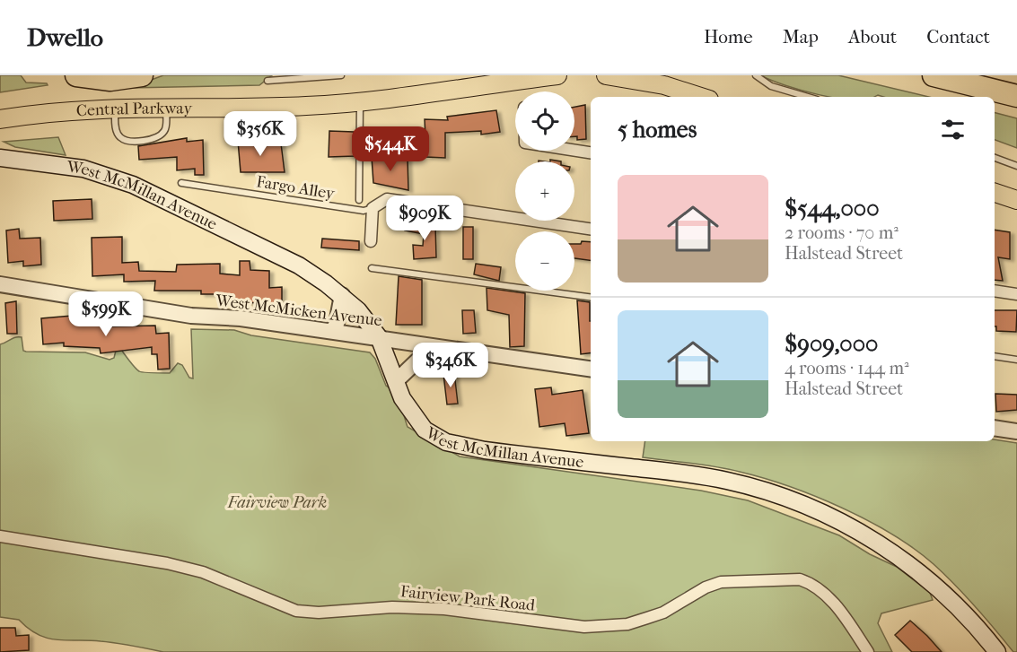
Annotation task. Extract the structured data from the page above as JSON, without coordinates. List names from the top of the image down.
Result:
{
  "streets": {
    "main road": ["Central Parkway", "West McMillan Avenue"],
    "street": ["West McMicken Avenue", "Fairview Park Road"],
    "lane": ["Fargo Alley"]
  },
  "crossings": [
    ["West McMillan Avenue", "West McMicken Avenue"]
  ],
  "parks": ["Fairview Park"],
  "page": {
    "header": "Dwello",
    "nav": [
      "Home",
      "Map",
      "About",
      "Contact"
    ],
    "map_buttons": ["+", "−"],
    "heading": "5 homes",
    "price": [
      "$356K",
      "$544K",
      "$909K",
      "$599K",
      "$346K"
    ],
    "list": [
      {
        "name": "$544,000",
        "note": "2 rooms · 70 m² · Halstead Street"
      },
      {
        "name": "$909,000",
        "note": "4 rooms · 144 m² · Halstead Street"
      }
    ]
  }
}
